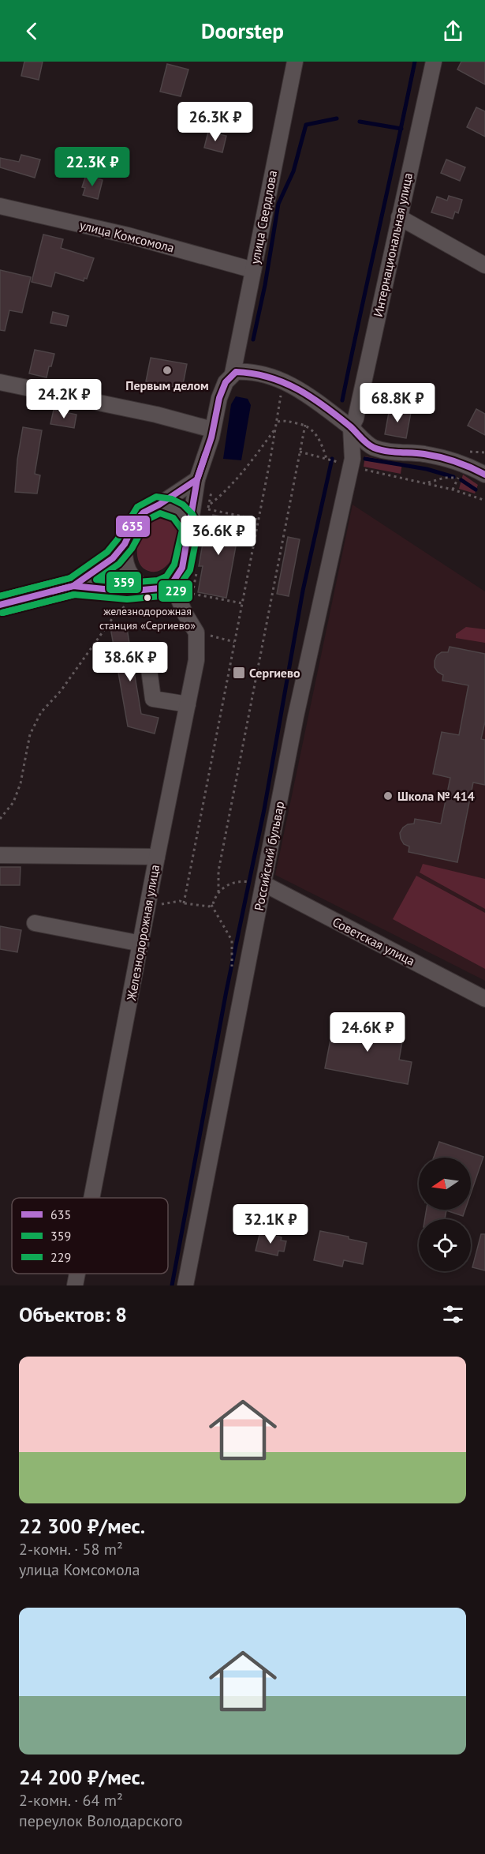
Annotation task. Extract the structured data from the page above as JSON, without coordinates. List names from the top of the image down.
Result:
{
  "streets": {
    "street": [
      "улица Свердлова",
      "улица Комсомола",
      "Интернациональная улица",
      "Российский бульвар",
      "Железнодорожная улица",
      "Советская улица"
    ]
  },
  "crossings": [
    ["улица Свердлова", "улица Комсомола"],
    ["Интернациональная улица", "Российский бульвар"],
    ["Российский бульвар", "Советская улица"]
  ],
  "places": {
    "other": ["Первым делом", "железнодорожная станция «Сергиево»", "Школа № 414"],
    "transit": ["Сергиево"]
  },
  "lines": ["transit line 635", "transit line 229", "transit line 359"],
  "legend": ["635", "359", "229"],
  "north": "left",
  "page": {
    "header": "Doorstep",
    "price": [
      "26.3K ₽",
      "22.3K ₽",
      "24.2K ₽",
      "68.8K ₽",
      "36.6K ₽",
      "38.6K ₽",
      "24.6K ₽",
      "32.1K ₽"
    ],
    "heading": "Объектов: 8",
    "list": [
      {
        "name": "22 300 ₽/мес.",
        "note": "2-комн. · 58 m² · улица Комсомола"
      },
      {
        "name": "24 200 ₽/мес.",
        "note": "2-комн. · 64 m² · переулок Володарского"
      }
    ]
  }
}
